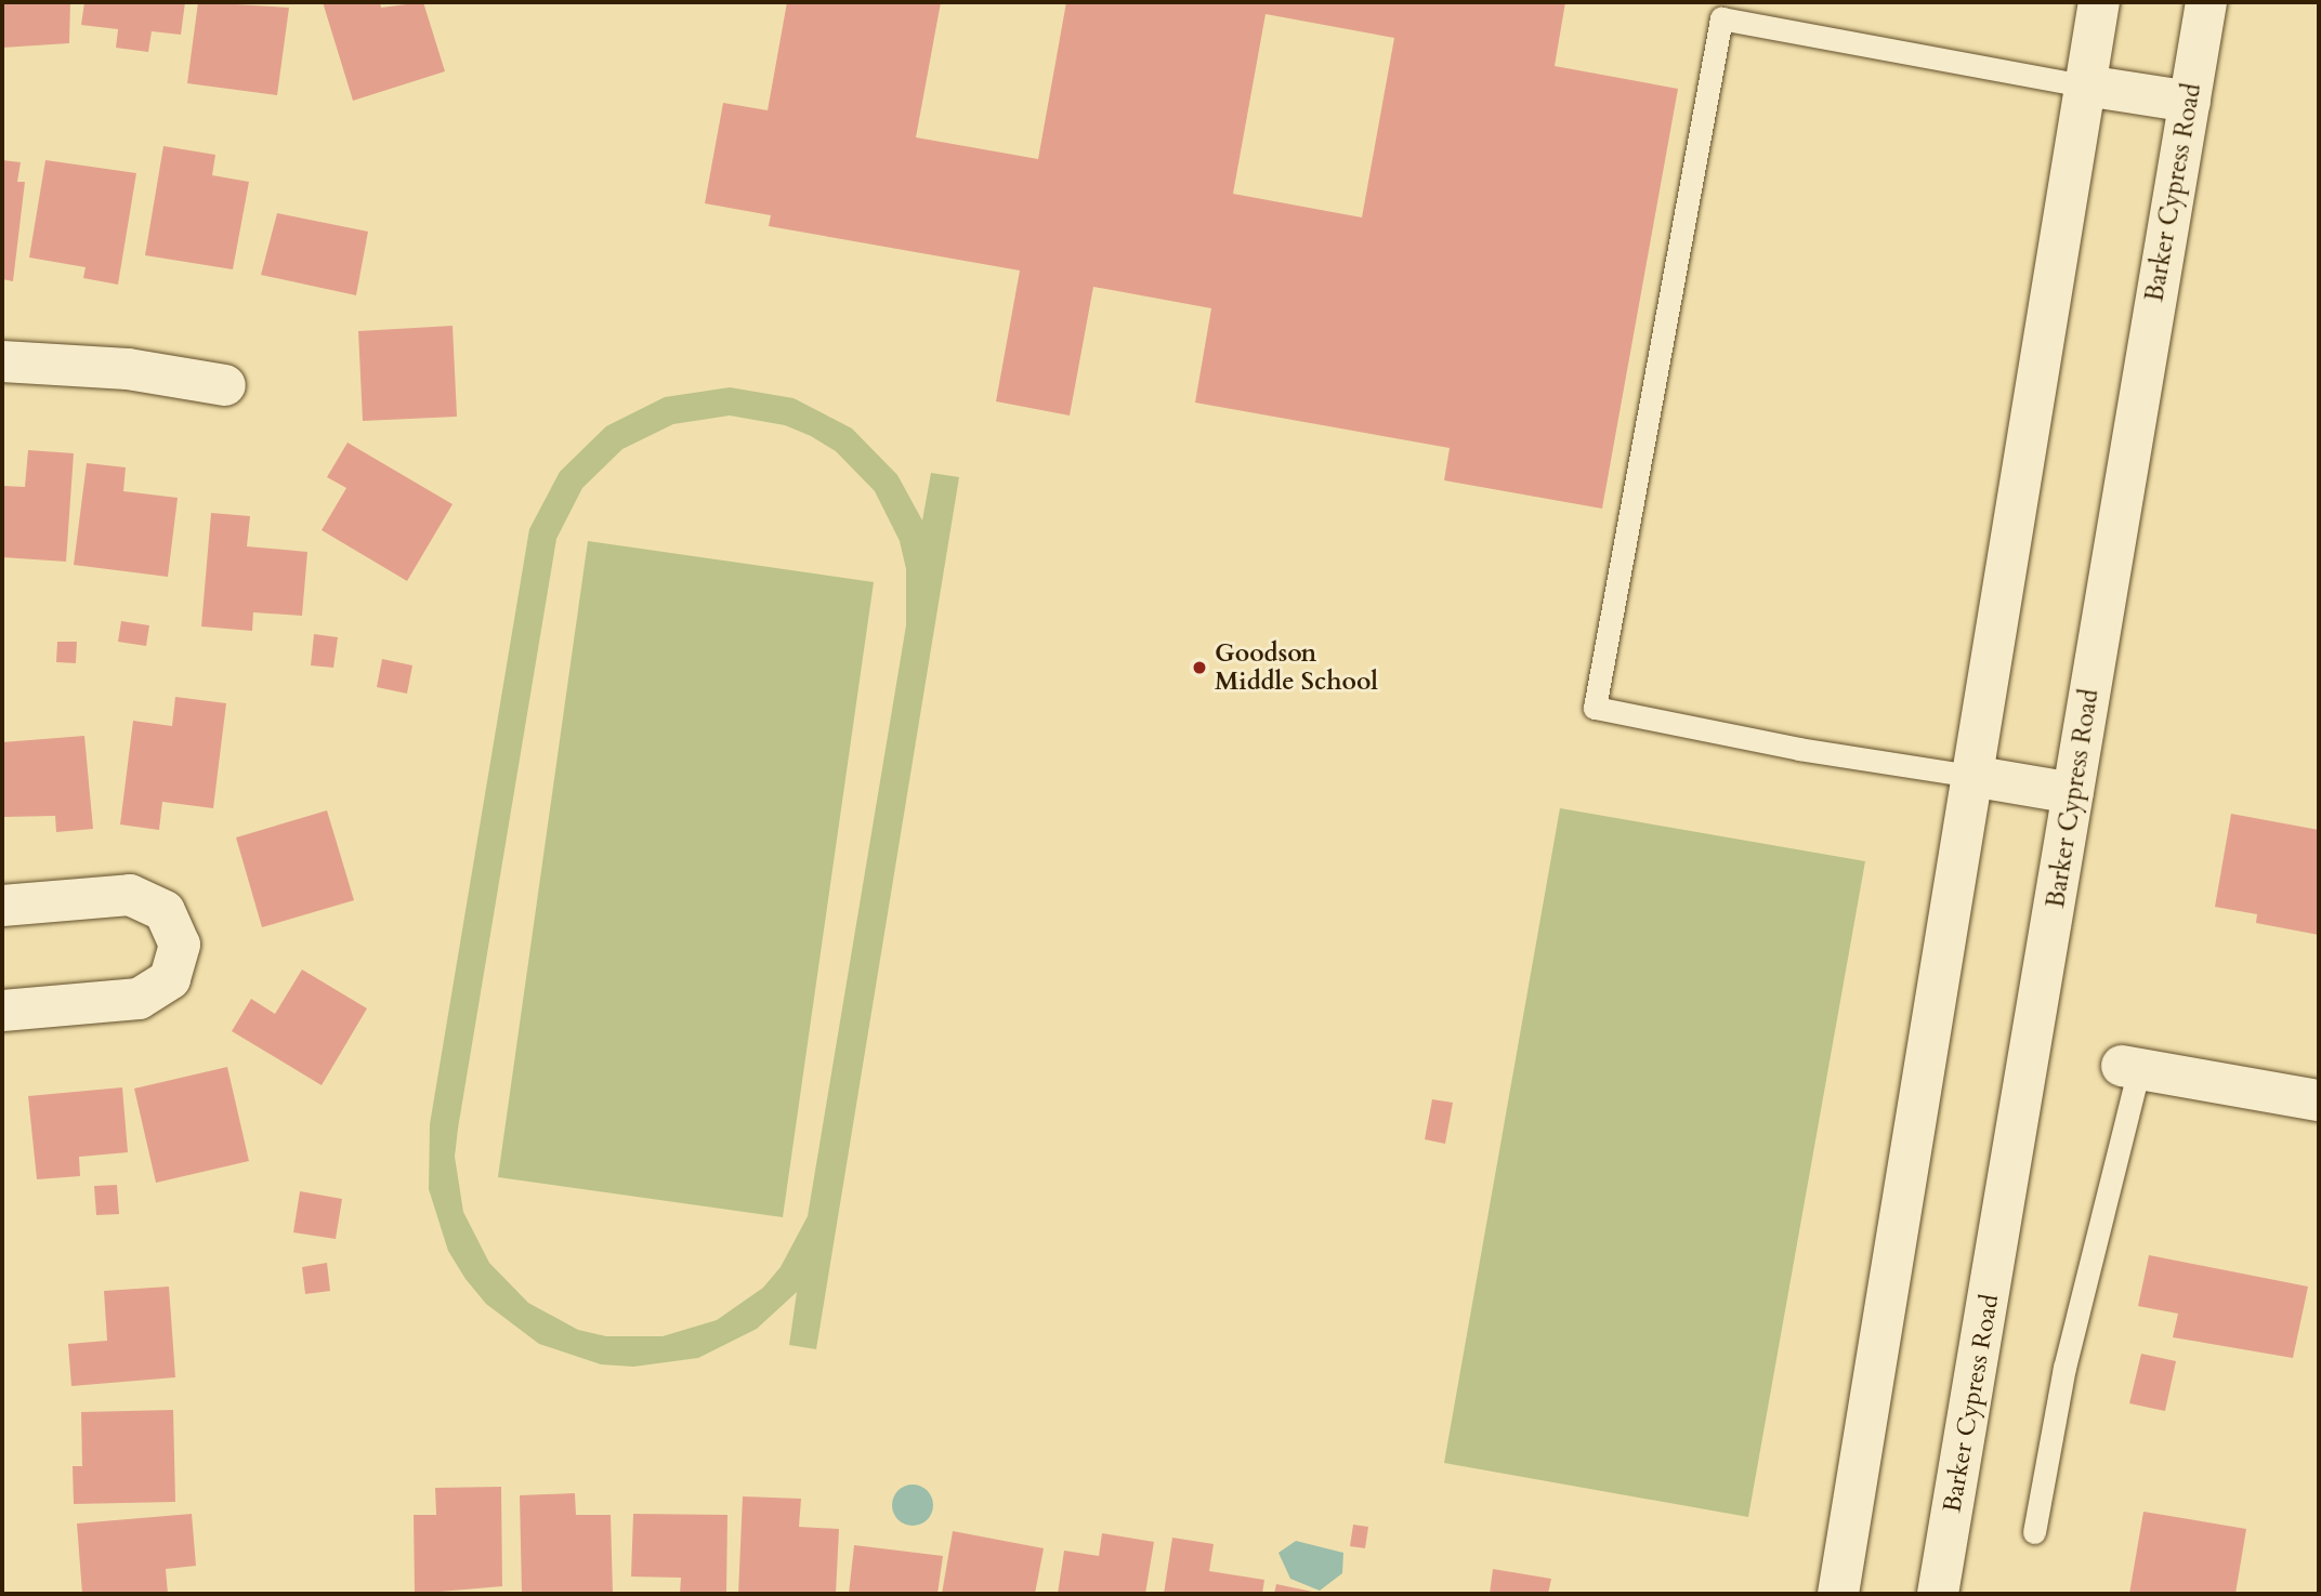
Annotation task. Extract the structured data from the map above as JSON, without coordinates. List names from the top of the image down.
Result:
{
  "streets": {
    "main road": ["Barker Cypress Road"]
  },
  "places": ["Goodson Middle School"]
}
